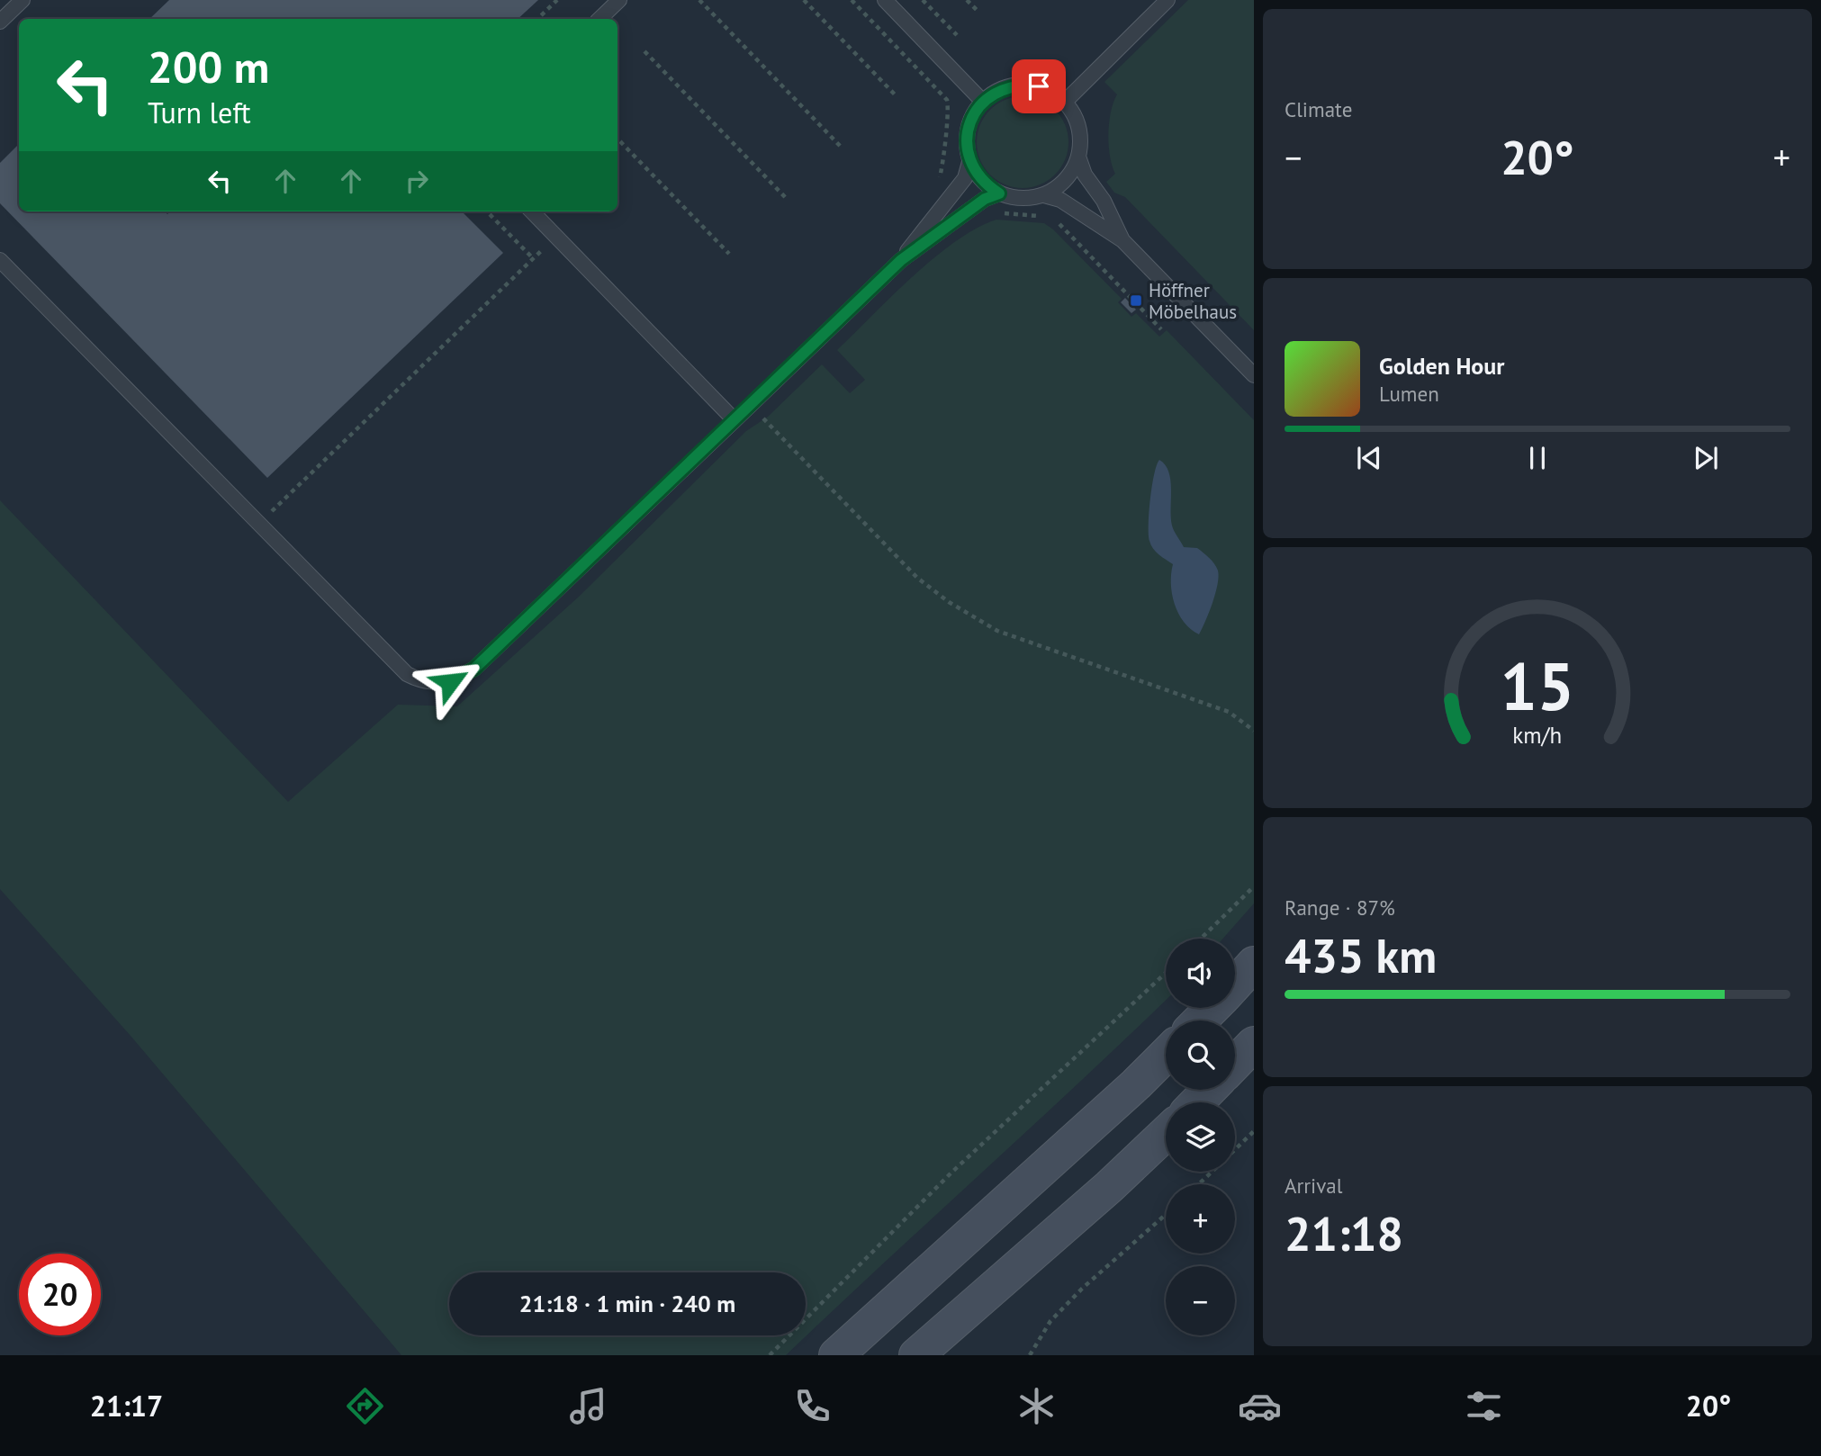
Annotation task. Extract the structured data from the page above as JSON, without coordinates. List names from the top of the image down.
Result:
{
  "places": {
    "transit": ["Höffner Möbelhaus"]
  },
  "page": {
    "tile": [
      "Climate",
      ["Range · 87%", "435 km"],
      ["Arrival", "21:18"]
    ],
    "turn": ["200 m", "Turn left"],
    "heat": ["−", "20°", "+"],
    "song": ["Golden Hour", "Lumen"],
    "map_buttons": ["+", "−"],
    "limit": "20",
    "trip": "21:18 · 1 min · 240 m",
    "tabs": ["21:17", "20°"],
    "gauge": ["15", "km/h"]
  }
}
